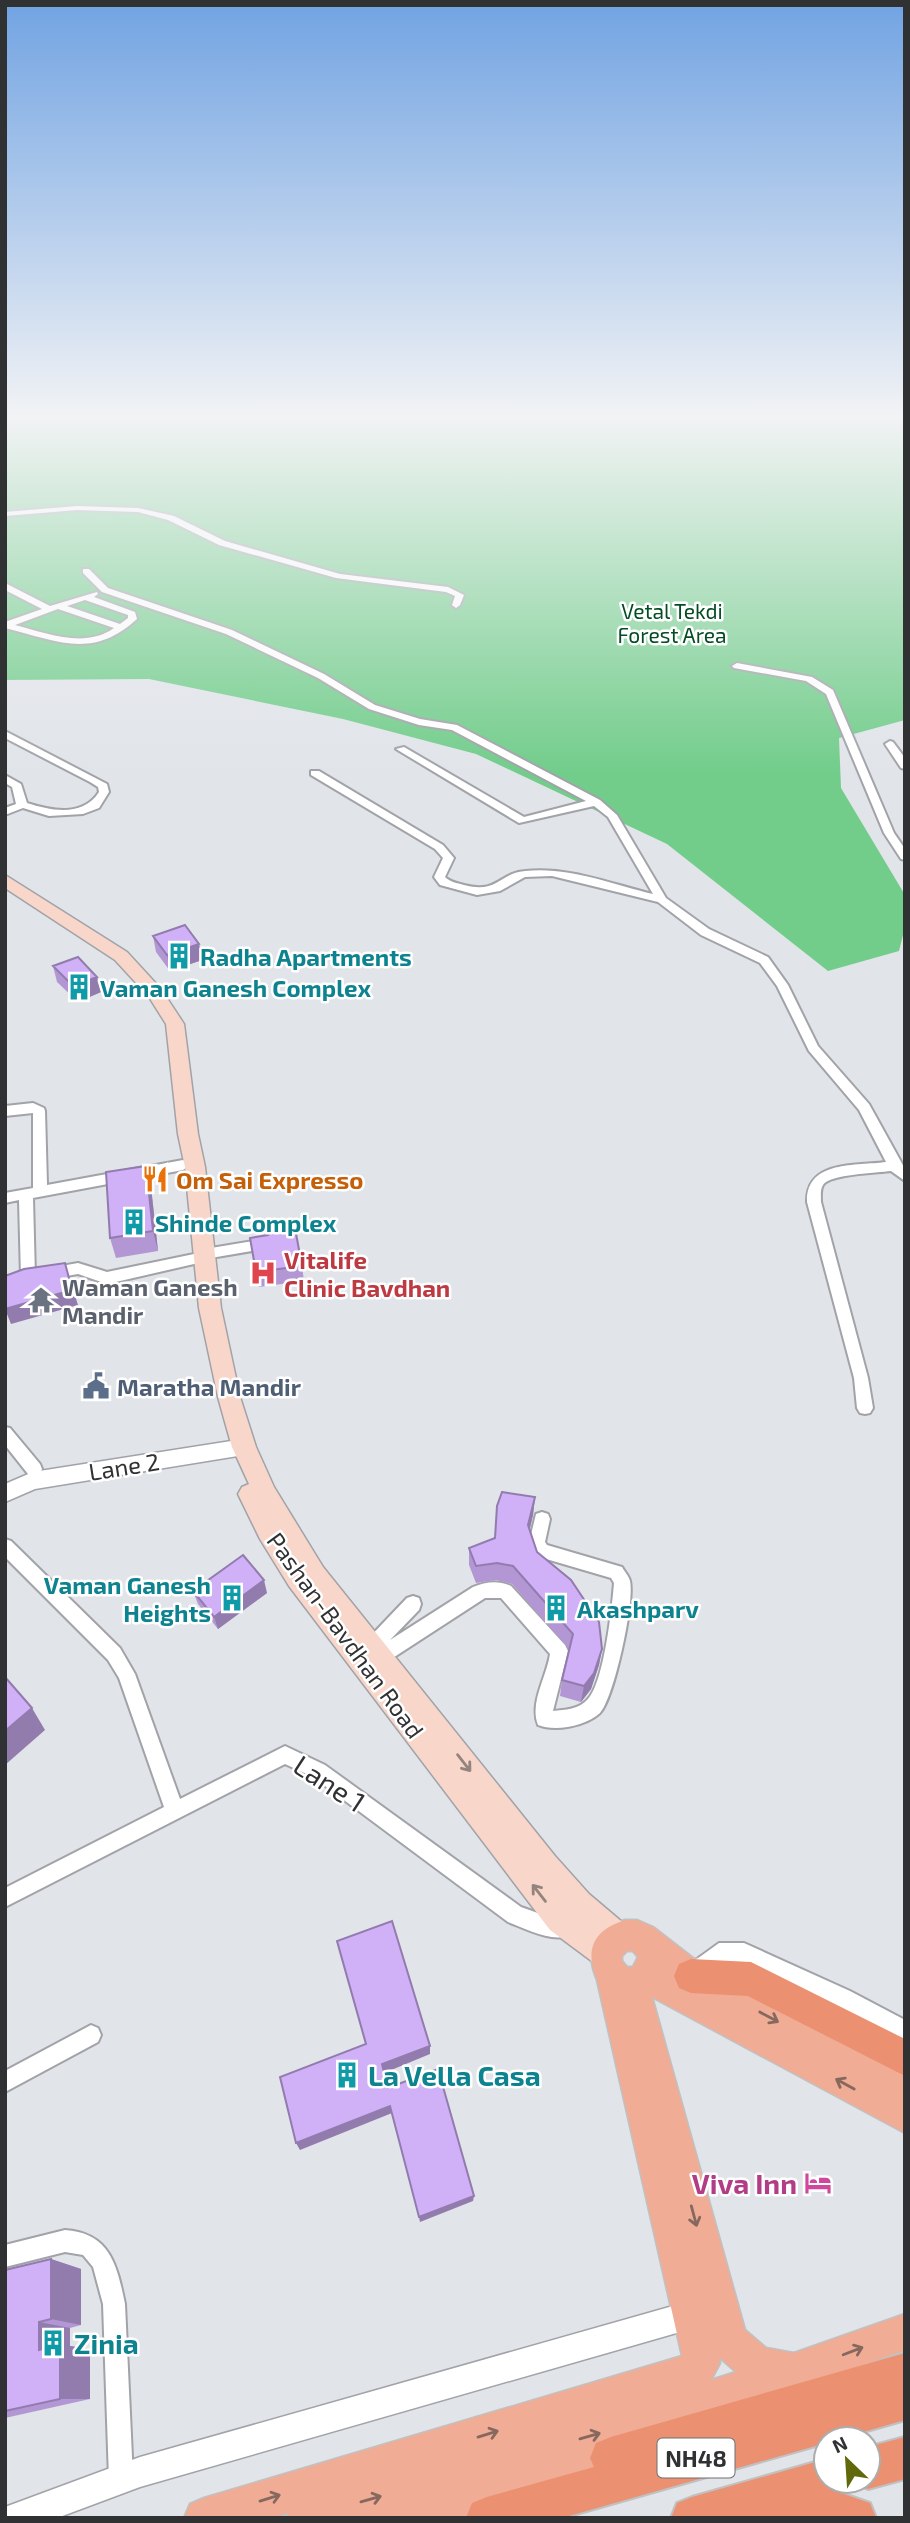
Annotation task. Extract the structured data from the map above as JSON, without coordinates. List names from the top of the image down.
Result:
{
  "streets": {
    "highway": ["NH48"],
    "main road": ["Pashan-Bavdhan Road"],
    "street": ["Lane 2", "Lane 1"]
  },
  "crossings": [
    ["Lane 2", "Pashan-Bavdhan Road"],
    ["Pashan-Bavdhan Road", "Lane 1"]
  ],
  "parks": ["Vetal Tekdi Forest Area"],
  "places": {
    "building": [
      "Radha Apartments",
      "Vaman Ganesh Complex",
      "Shinde Complex",
      "Vaman Ganesh Heights",
      "Akashparv",
      "La Vella Casa",
      "Zinia"
    ],
    "restaurant": ["Om Sai Expresso"],
    "hospital": ["Vitalife Clinic Bavdhan"],
    "temple": ["Waman Ganesh Mandir"],
    "public building": ["Maratha Mandir"],
    "hotel": ["Viva Inn"]
  },
  "north": "top left"
}
